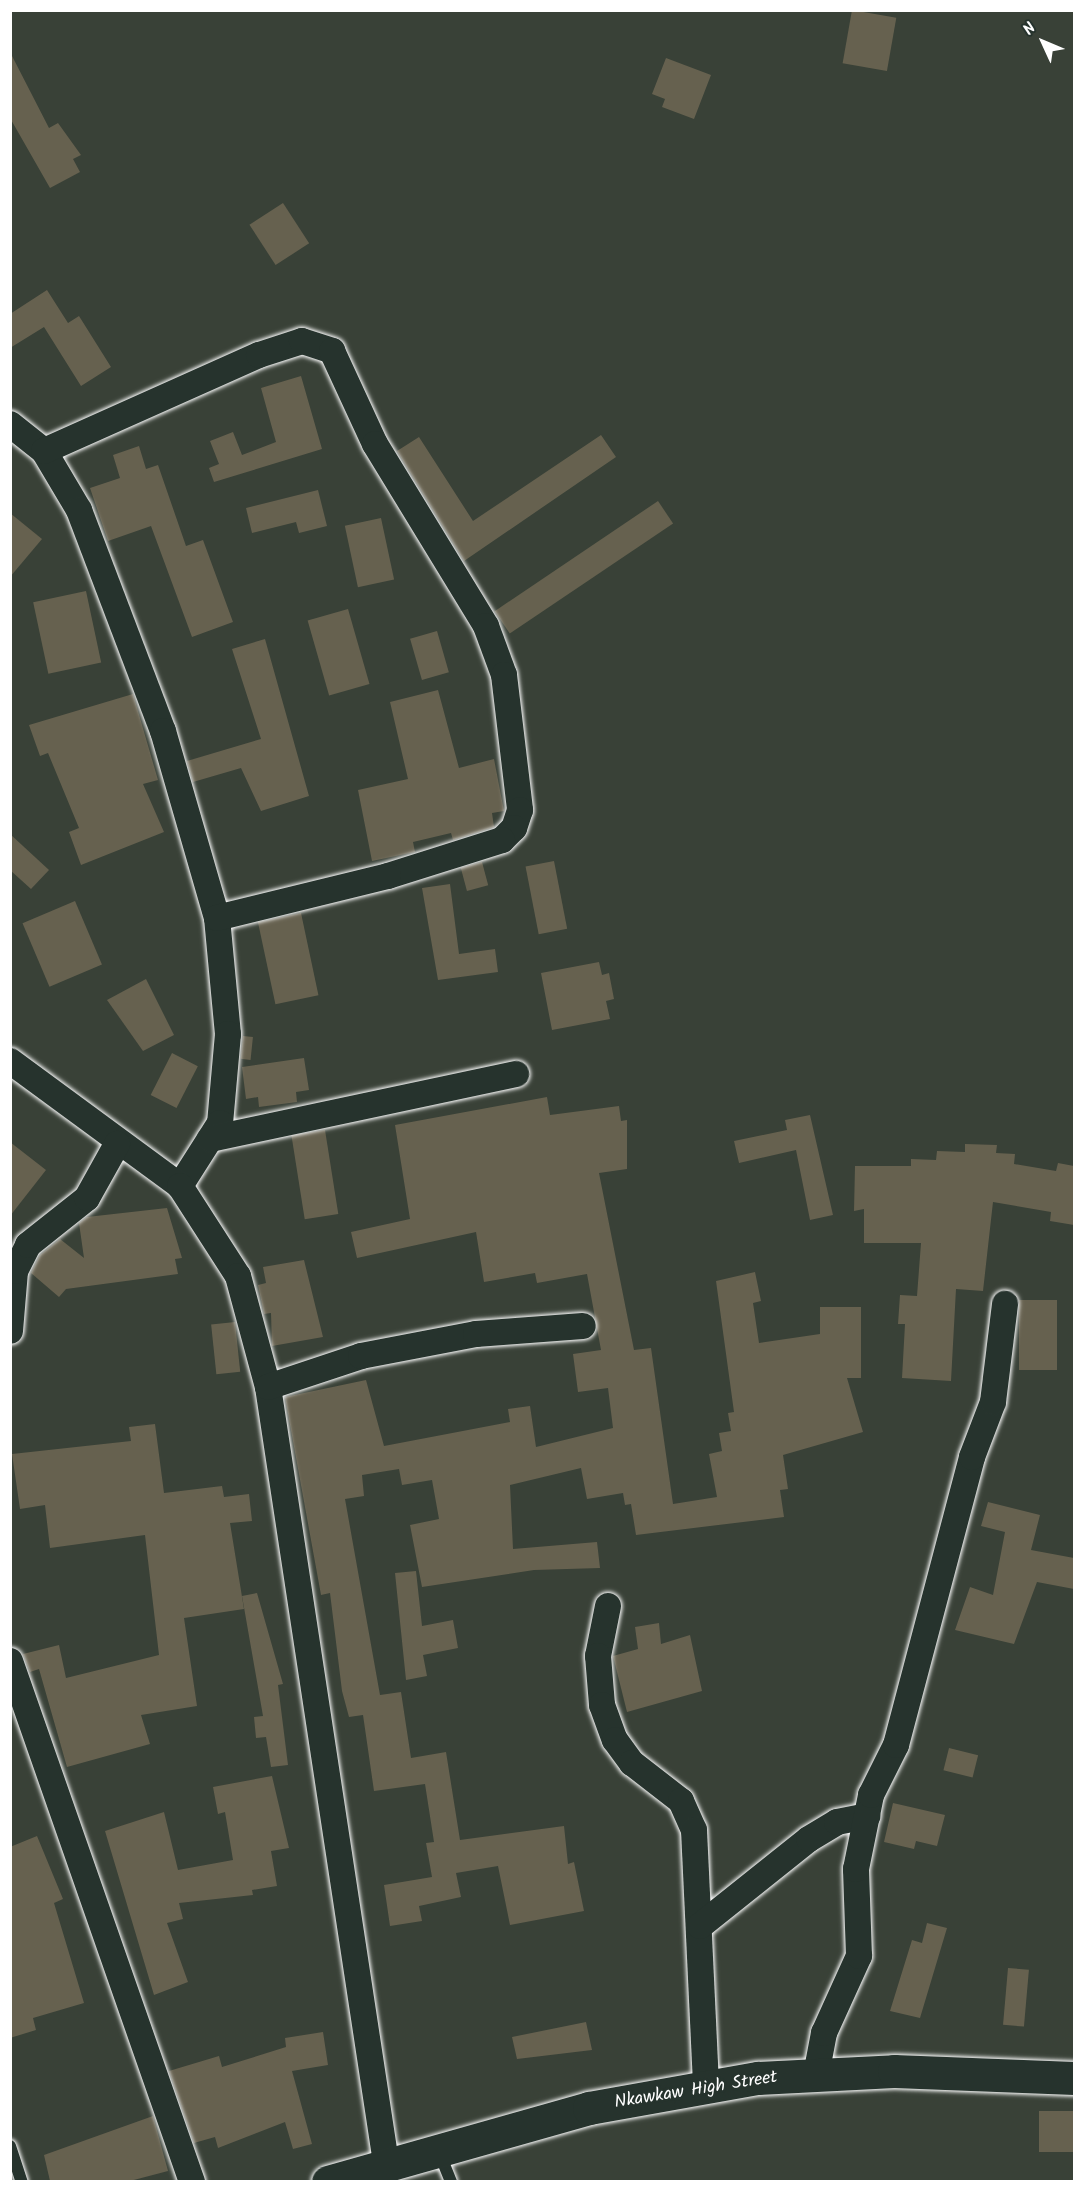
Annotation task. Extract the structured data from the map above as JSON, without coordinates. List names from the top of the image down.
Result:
{
  "streets": {
    "main road": ["Nkawkaw High Street"]
  },
  "north": "top left"
}
